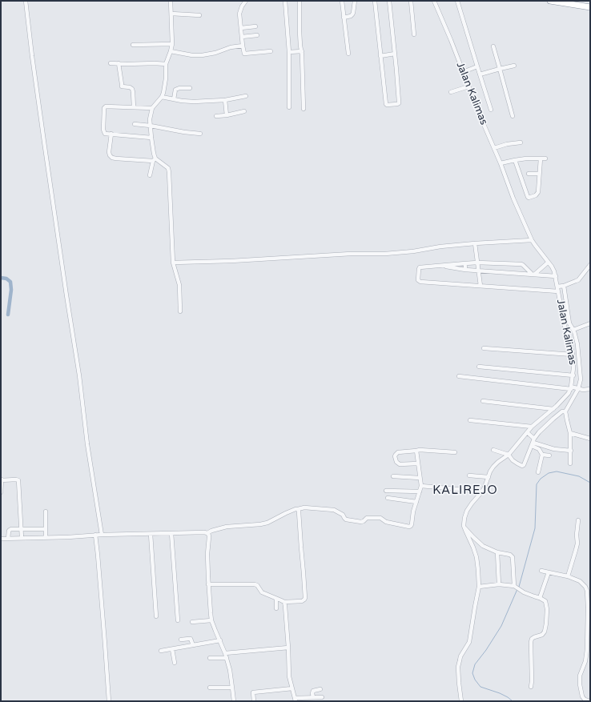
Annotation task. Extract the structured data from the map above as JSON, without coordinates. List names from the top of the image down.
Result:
{
  "streets": {
    "street": ["Jalan Kalimas"]
  },
  "districts": ["KALIREJO"]
}
